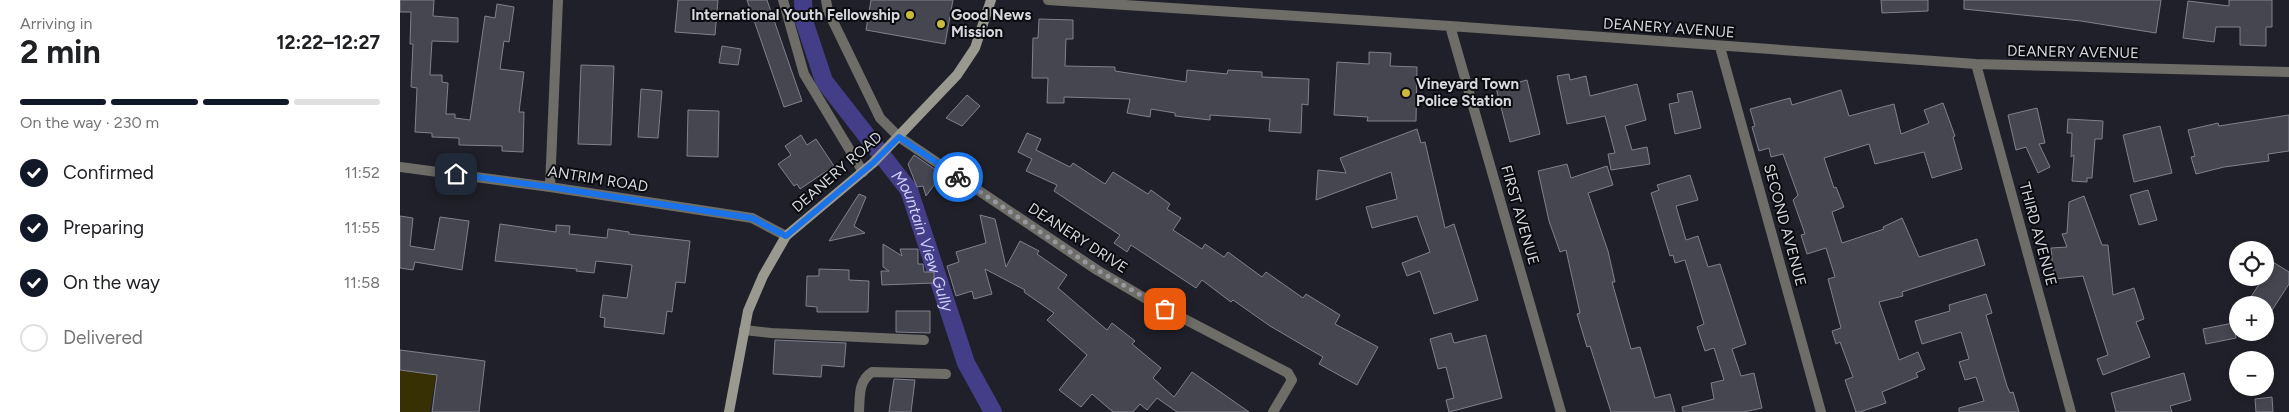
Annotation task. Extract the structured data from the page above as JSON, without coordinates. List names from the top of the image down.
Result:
{
  "streets": {
    "street": [
      "DEANERY AVENUE",
      "DEANERY ROAD",
      "ANTRIM ROAD",
      "FIRST AVENUE",
      "SECOND AVENUE",
      "THIRD AVENUE",
      "DEANERY DRIVE"
    ]
  },
  "crossings": [
    ["DEANERY AVENUE", "FIRST AVENUE"],
    ["DEANERY AVENUE", "SECOND AVENUE"],
    ["DEANERY AVENUE", "THIRD AVENUE"],
    ["DEANERY ROAD", "ANTRIM ROAD"],
    ["DEANERY ROAD", "DEANERY DRIVE"]
  ],
  "water": ["Mountain View Gully"],
  "places": ["International Youth Fellowship", "Good News Mission", "Vineyard Town Police Station"],
  "page": {
    "heading": ["2 min", "Arriving in", "12:22–12:27"],
    "bar": "On the way · 230 m",
    "list": [
      ["Confirmed", "11:52"],
      ["Preparing", "11:55"],
      ["On the way", "11:58"],
      "Delivered"
    ],
    "map_buttons": ["+", "−"]
  }
}
